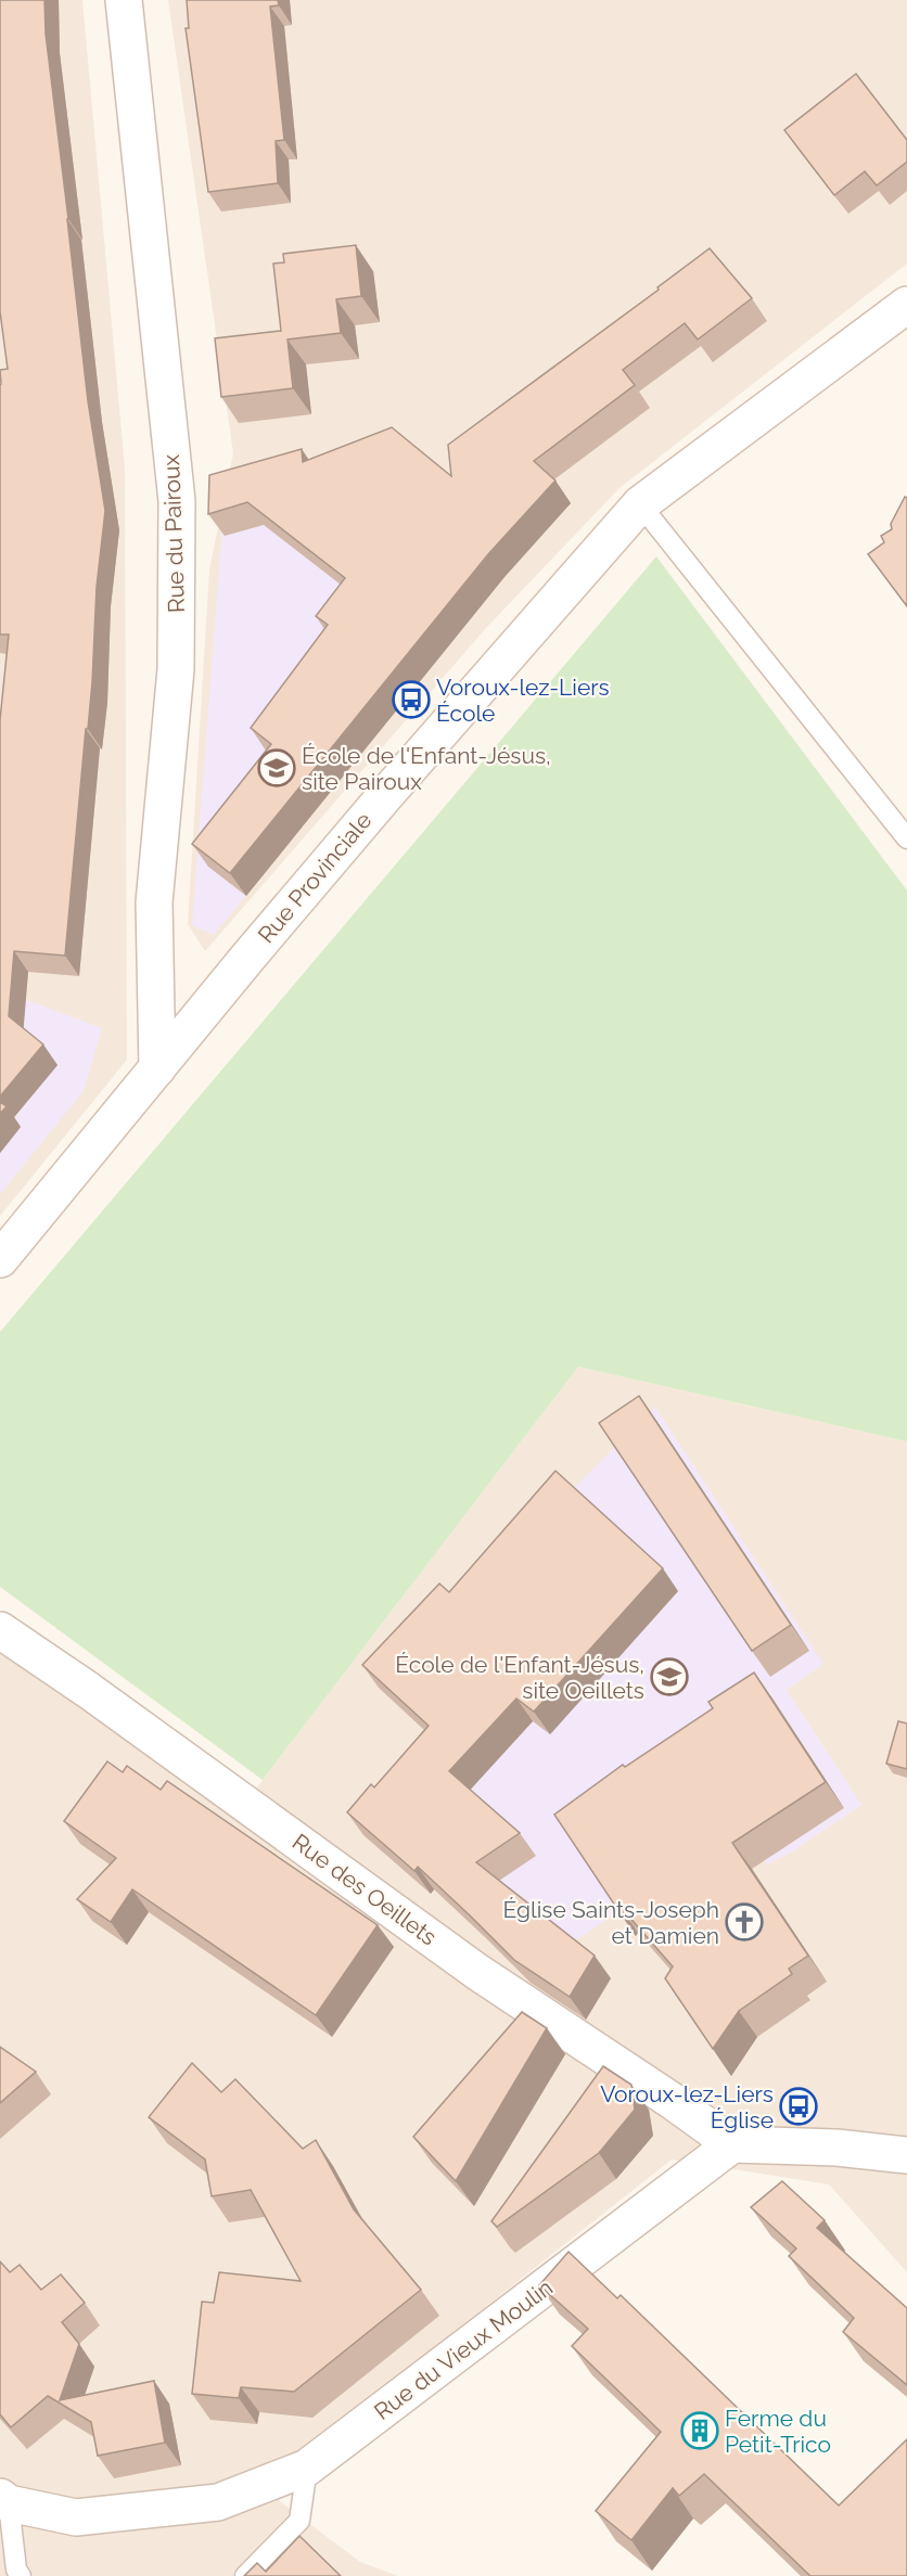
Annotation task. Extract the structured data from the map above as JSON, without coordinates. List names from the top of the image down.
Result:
{
  "streets": {
    "street": [
      "Rue du Pairoux",
      "Rue Provinciale",
      "Rue des Oeillets",
      "Rue du Vieux Moulin"
    ]
  },
  "crossings": [
    ["Rue du Pairoux", "Rue Provinciale"],
    ["Rue des Oeillets", "Rue du Vieux Moulin"]
  ],
  "places": {
    "bus stop": ["Voroux-lez-Liers École", "Voroux-lez-Liers Église"],
    "school or university": ["École de l'Enfant-Jésus, site Pairoux", "École de l'Enfant-Jésus, site Oeillets"],
    "church": ["Église Saints-Joseph et Damien"],
    "building": ["Ferme du Petit-Trico"]
  }
}
